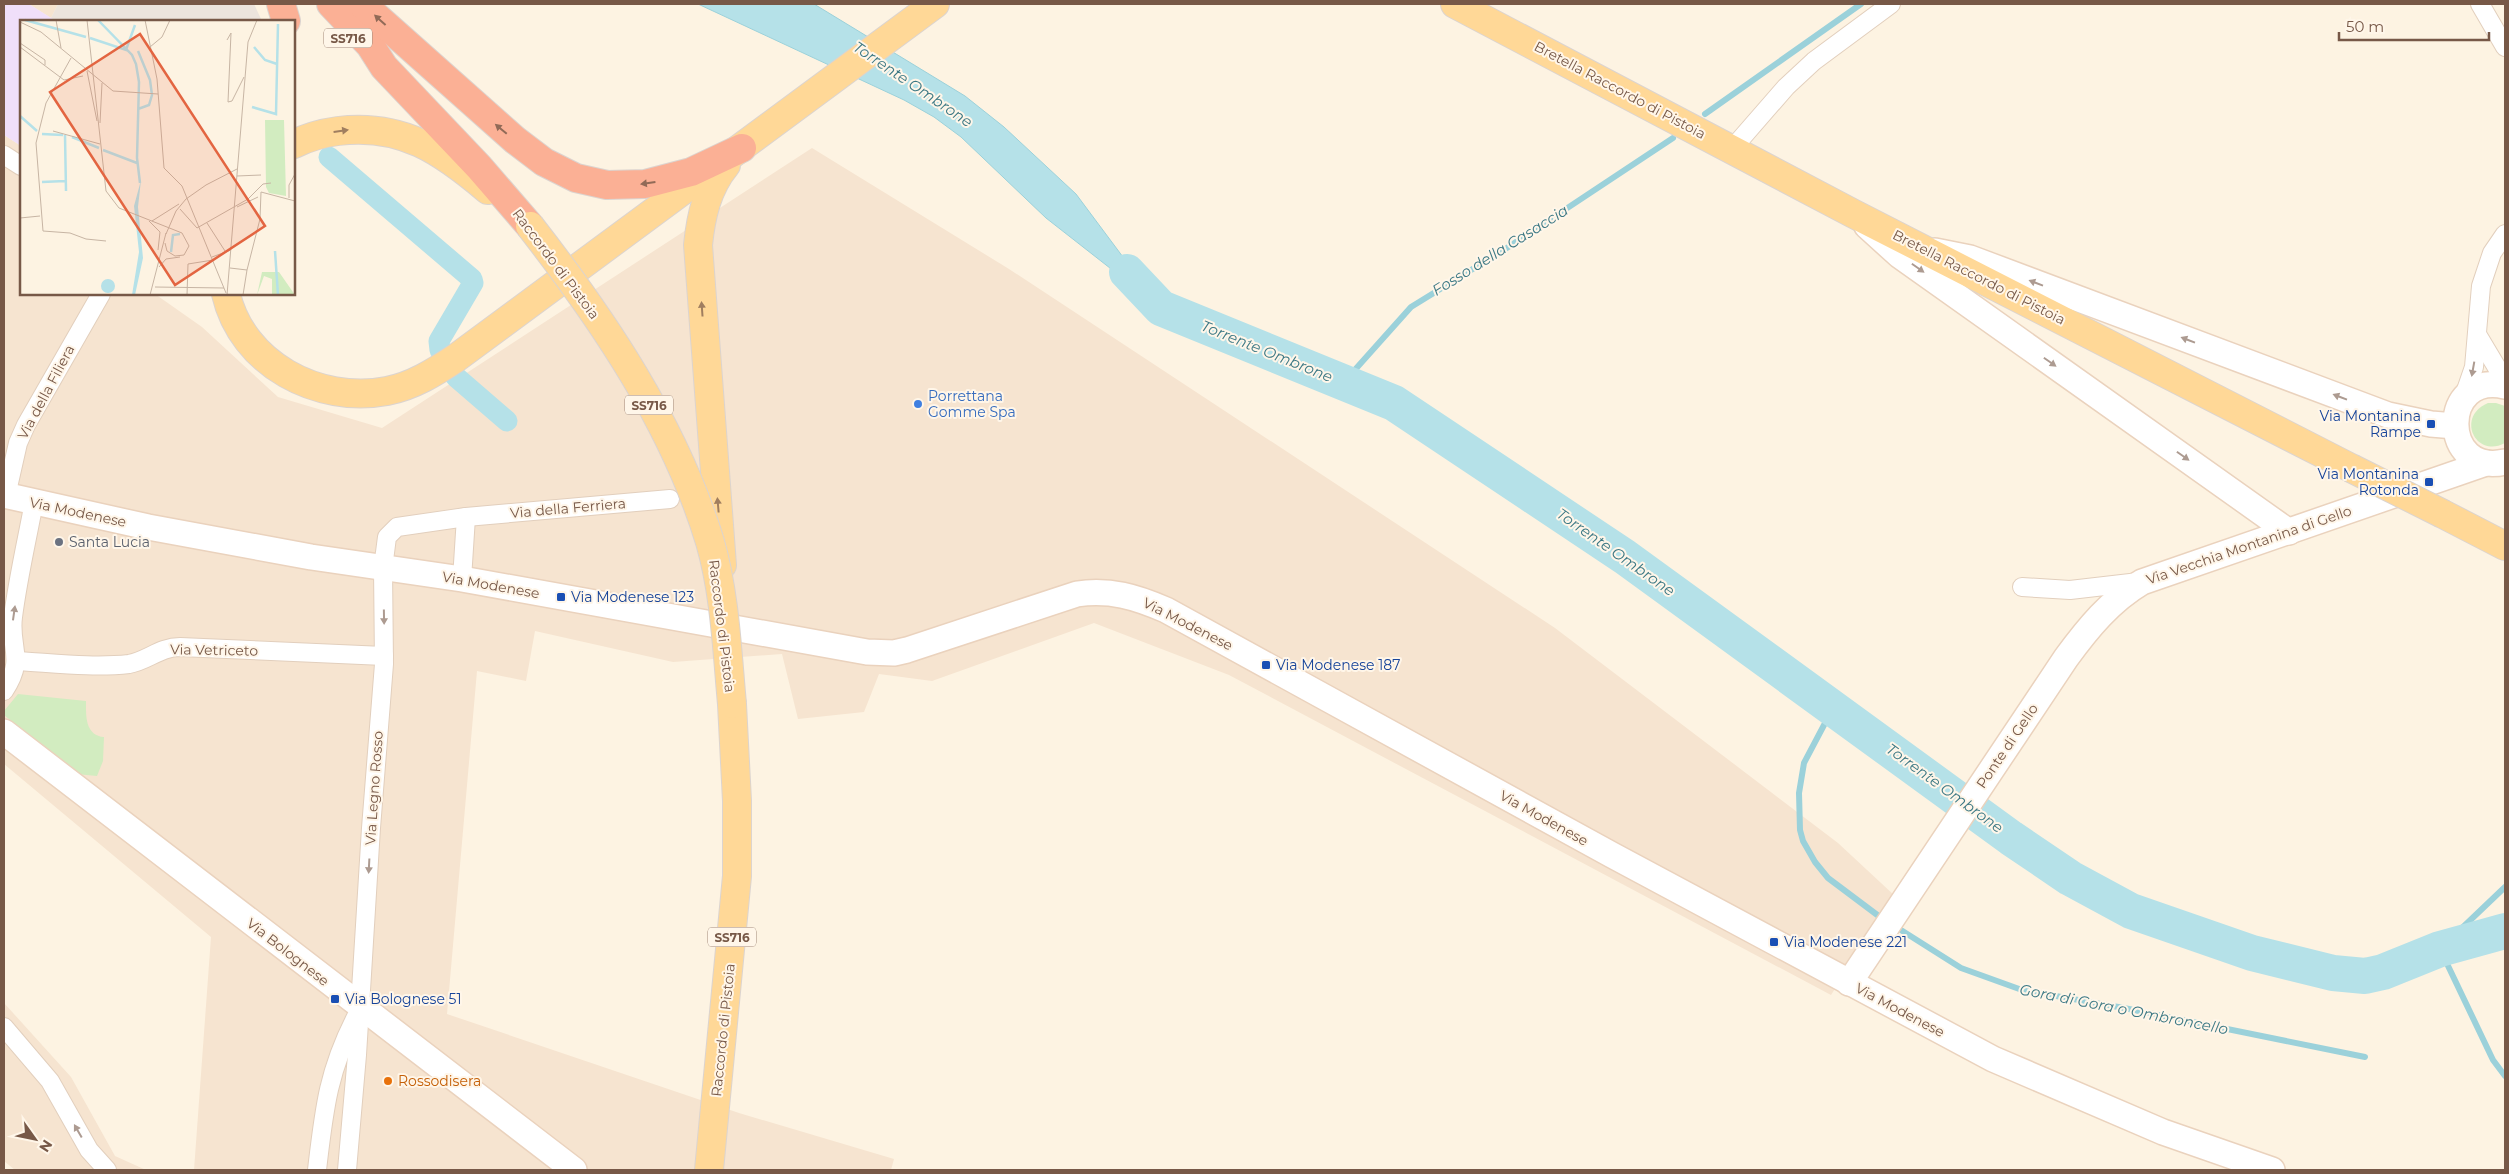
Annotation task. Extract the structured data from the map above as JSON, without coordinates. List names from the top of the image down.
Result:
{
  "streets": {
    "highway": ["SS716", "Raccordo di Pistoia"],
    "main road": ["Bretella Raccordo di Pistoia"],
    "street": [
      "Via della Filiera",
      "Via della Ferriera",
      "Via Modenese",
      "Via Vecchia Montanina di Gello",
      "Via Vetriceto",
      "Ponte di Gello",
      "Via Legno Rosso",
      "Via Bolognese"
    ]
  },
  "crossings": [
    ["Via della Filiera", "Via Modenese"],
    ["Via della Ferriera", "Via Modenese"],
    ["Via della Ferriera", "Via Legno Rosso"],
    ["Via Modenese", "Ponte di Gello"],
    ["Via Modenese", "Via Legno Rosso"],
    ["Via Vecchia Montanina di Gello", "Ponte di Gello"],
    ["Via Vetriceto", "Via Legno Rosso"],
    ["Via Legno Rosso", "Via Bolognese"]
  ],
  "one_way": ["Via Legno Rosso"],
  "water": ["Torrente Ombrone", "Fosso della Casaccia", "Gora di Gora o Ombroncello"],
  "places": {
    "other": ["Porrettana Gomme Spa", "Santa Lucia", "Rossodisera"],
    "transit": [
      "Via Montanina Rampe",
      "Via Montanina Rotonda",
      "Via Modenese 123",
      "Via Modenese 187",
      "Via Modenese 221",
      "Via Bolognese 51"
    ]
  },
  "scale_bar": "50 m",
  "north": "bottom right"
}
